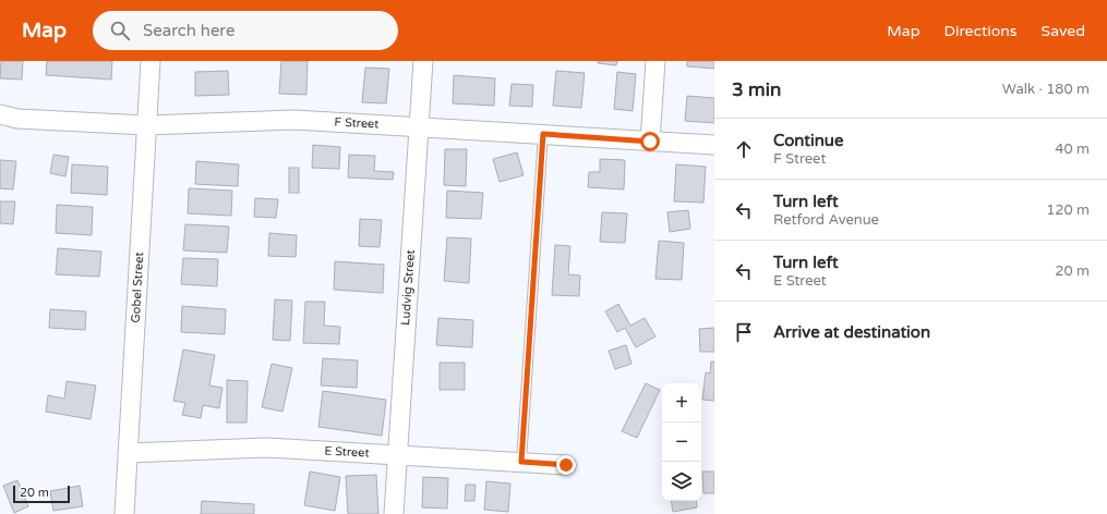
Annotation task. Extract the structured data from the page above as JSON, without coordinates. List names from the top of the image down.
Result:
{
  "streets": {
    "street": [
      "F Street",
      "Gobel Street",
      "Ludvig Street",
      "E Street"
    ]
  },
  "crossings": [
    ["F Street", "Gobel Street"],
    ["F Street", "Ludvig Street"],
    ["Gobel Street", "E Street"],
    ["Ludvig Street", "E Street"]
  ],
  "scale_bar": "20 m",
  "page": {
    "header": "Map",
    "search": "Search here",
    "nav": ["Map", "Directions", "Saved"],
    "heading": ["3 min", "Walk · 180 m"],
    "list": [
      ["Continue", "F Street", "40 m"],
      ["Turn left", "Retford Avenue", "120 m"],
      ["Turn left", "E Street", "20 m"],
      "Arrive at destination"
    ],
    "map_buttons": ["+", "−"],
    "scale": "20 m"
  }
}
